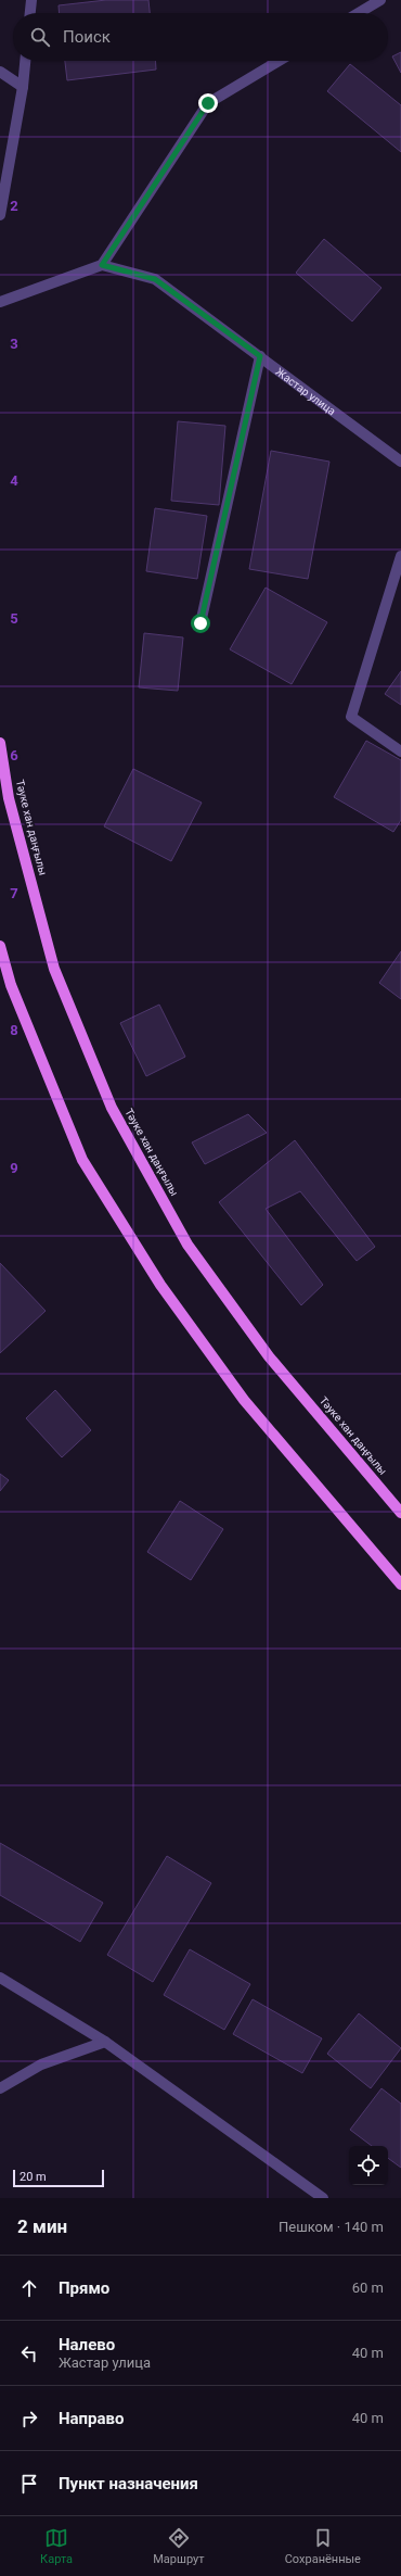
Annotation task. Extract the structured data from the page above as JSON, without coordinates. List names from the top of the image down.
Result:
{
  "streets": {
    "main road": ["Тәуке хан даңғылы"],
    "street": ["Жастар улица"]
  },
  "scale_bar": "20 m",
  "page": {
    "search": "Поиск",
    "scale": "20 m",
    "heading": ["2 мин", "Пешком · 140 m"],
    "list": [
      ["Прямо", "60 m"],
      ["Налево", "Жастар улица", "40 m"],
      ["Направо", "40 m"],
      "Пункт назначения"
    ],
    "nav": ["Карта", "Маршрут", "Сохранённые"]
  },
  "grid": {
    "rows": [
      "2",
      "3",
      "4",
      "5",
      "6",
      "7",
      "8",
      "9"
    ]
  }
}
